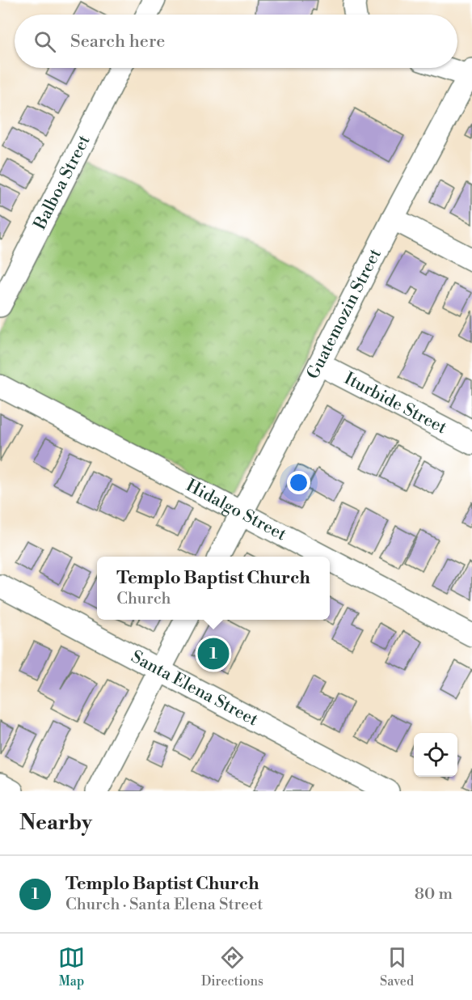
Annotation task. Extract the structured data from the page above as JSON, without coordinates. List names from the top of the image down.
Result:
{
  "streets": {
    "street": [
      "Balboa Street",
      "Guatemozin Street",
      "Iturbide Street",
      "Hidalgo Street",
      "Santa Elena Street"
    ]
  },
  "crossings": [
    ["Guatemozin Street", "Iturbide Street"],
    ["Guatemozin Street", "Hidalgo Street"]
  ],
  "page": {
    "search": "Search here",
    "popup": ["Templo Baptist Church", "Church"],
    "pins": "1",
    "heading": "Nearby",
    "list": [
      {
        "mark": "1",
        "name": "Templo Baptist Church",
        "note": "Church · Santa Elena Street",
        "value": "80 m"
      }
    ],
    "nav": ["Map", "Directions", "Saved"]
  }
}
